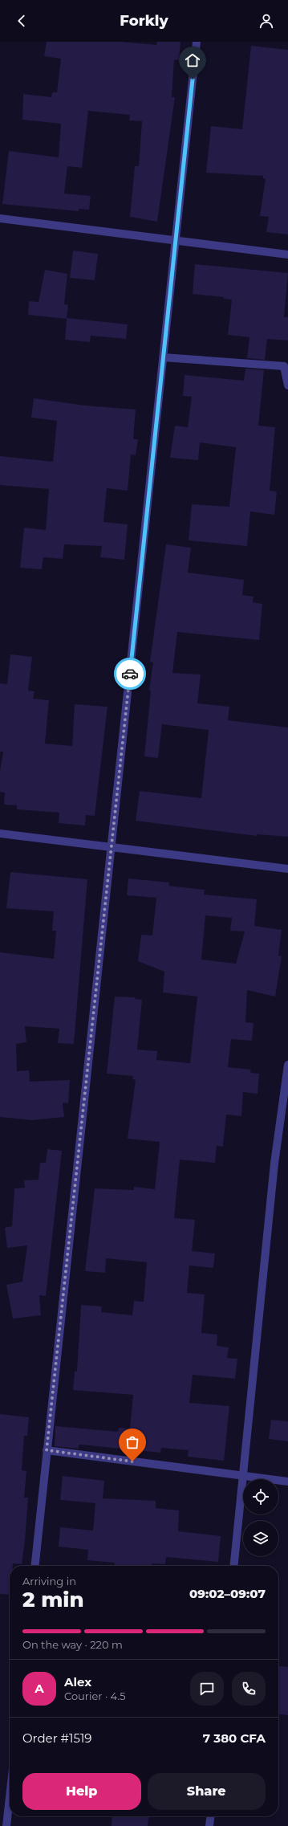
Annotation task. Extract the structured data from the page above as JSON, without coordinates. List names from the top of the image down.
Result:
{
  "page": {
    "header": "Forkly",
    "heading": ["2 min", "Arriving in", "09:02–09:07"],
    "panel": [
      "Alex",
      "Courier · 4.5",
      "Order #1519",
      "7 380 CFA"
    ],
    "bar": "On the way · 220 m",
    "round": "A",
    "buttons": ["Help", "Share"]
  }
}
